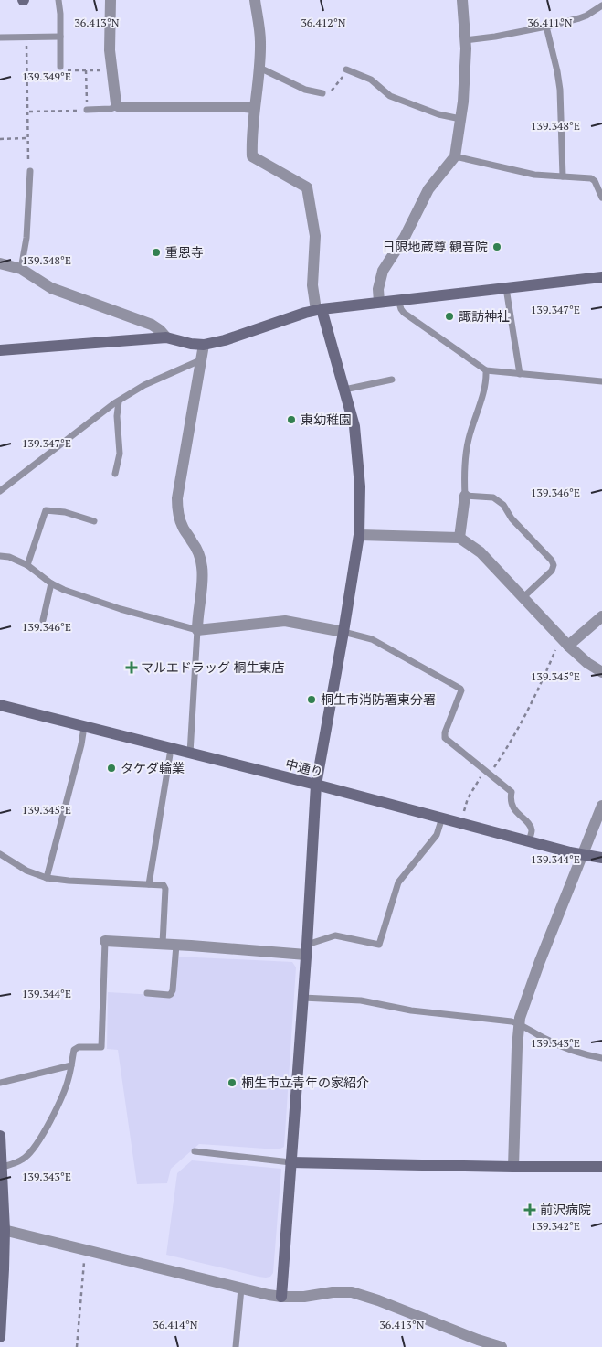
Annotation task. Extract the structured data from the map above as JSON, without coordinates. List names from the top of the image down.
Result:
{
  "streets": {
    "street": ["中通り"]
  },
  "places": {
    "other": [
      "日限地蔵尊 観音院",
      "重恩寺",
      "諏訪神社",
      "東幼稚園",
      "桐生市消防署東分署",
      "タケダ輪業",
      "桐生市立青年の家紹介"
    ],
    "health": ["マルエドラッグ 桐生東店", "前沢病院"]
  },
  "coordinates": [
    "36.413°N",
    "36.412°N",
    "36.411°N",
    "139.349°E",
    "139.348°E",
    "139.347°E",
    "139.346°E",
    "139.345°E",
    "139.344°E",
    "139.343°E",
    "139.342°E",
    "36.414°N"
  ]
}
